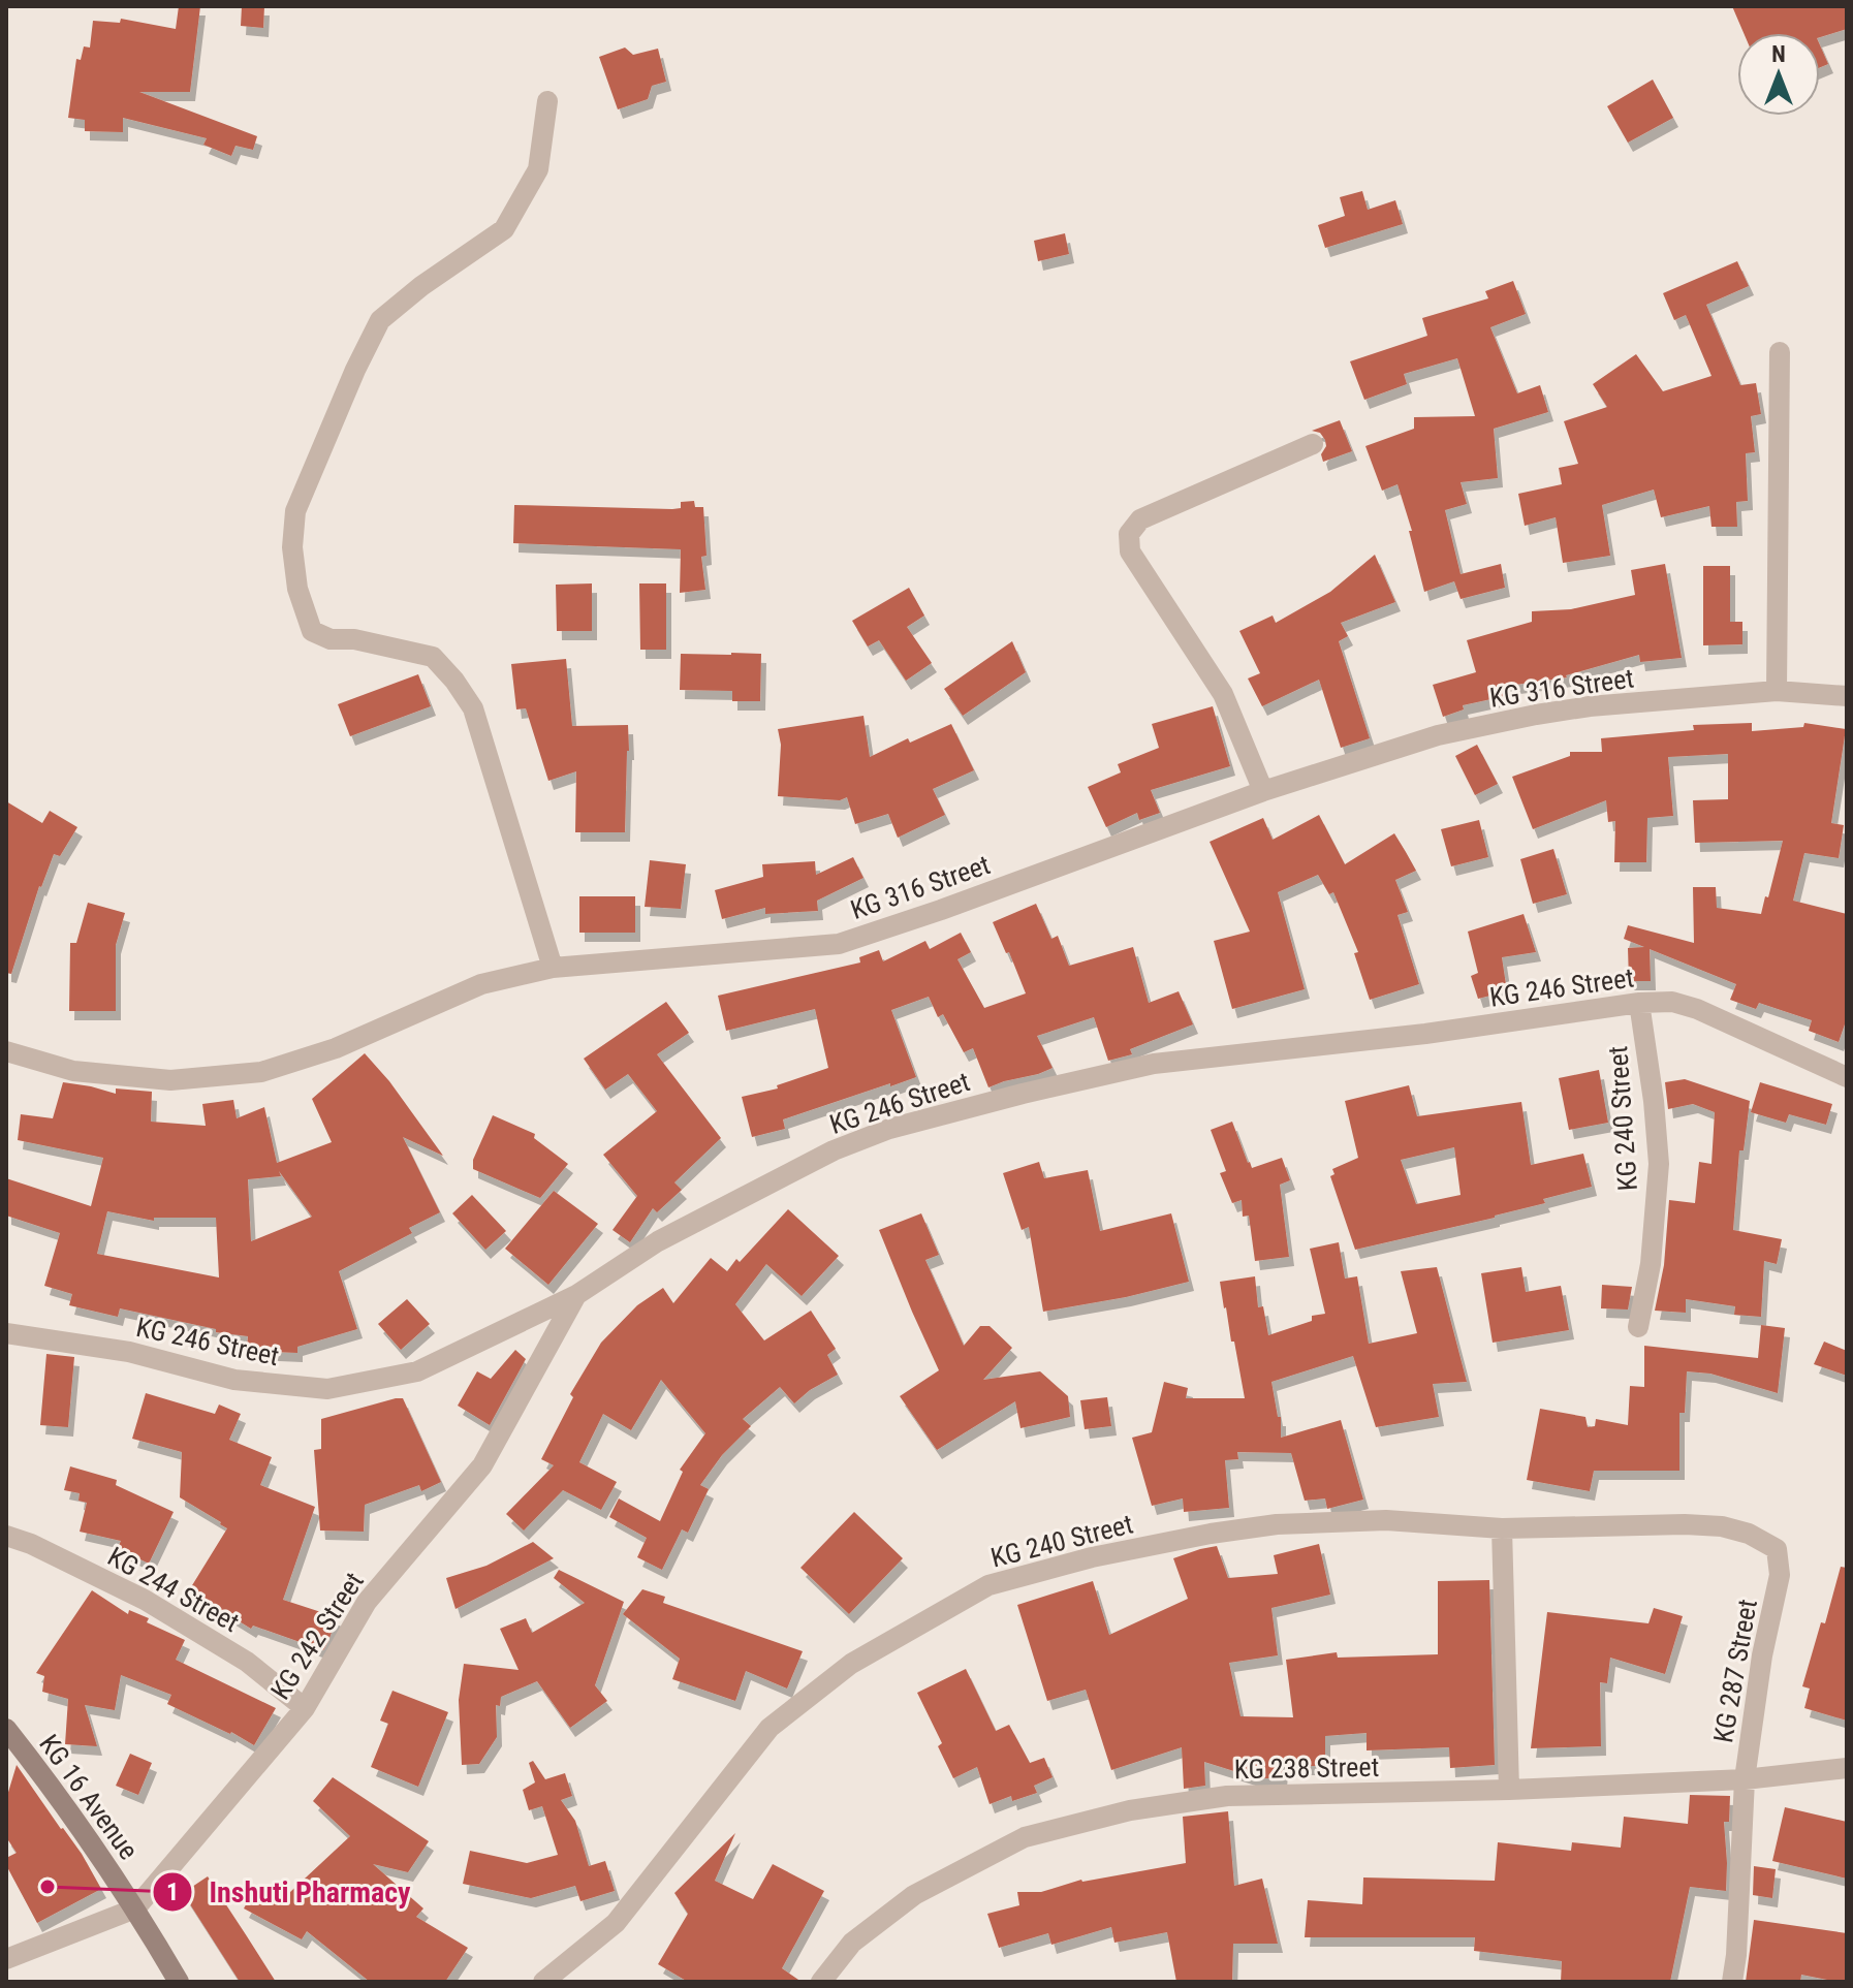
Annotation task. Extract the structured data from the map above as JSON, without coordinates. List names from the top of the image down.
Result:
{
  "streets": {
    "street": [
      "KG 316 Street",
      "KG 246 Street",
      "KG 240 Street",
      "KG 244 Street",
      "KG 242 Street",
      "KG 287 Street",
      "KG 238 Street",
      "KG 16 Avenue"
    ]
  },
  "crossings": [
    ["KG 246 Street", "KG 240 Street"],
    ["KG 246 Street", "KG 242 Street"],
    ["KG 240 Street", "KG 287 Street"],
    ["KG 244 Street", "KG 242 Street"],
    ["KG 242 Street", "KG 16 Avenue"],
    ["KG 287 Street", "KG 238 Street"]
  ],
  "places": ["Inshuti Pharmacy"],
  "north": "top"
}
